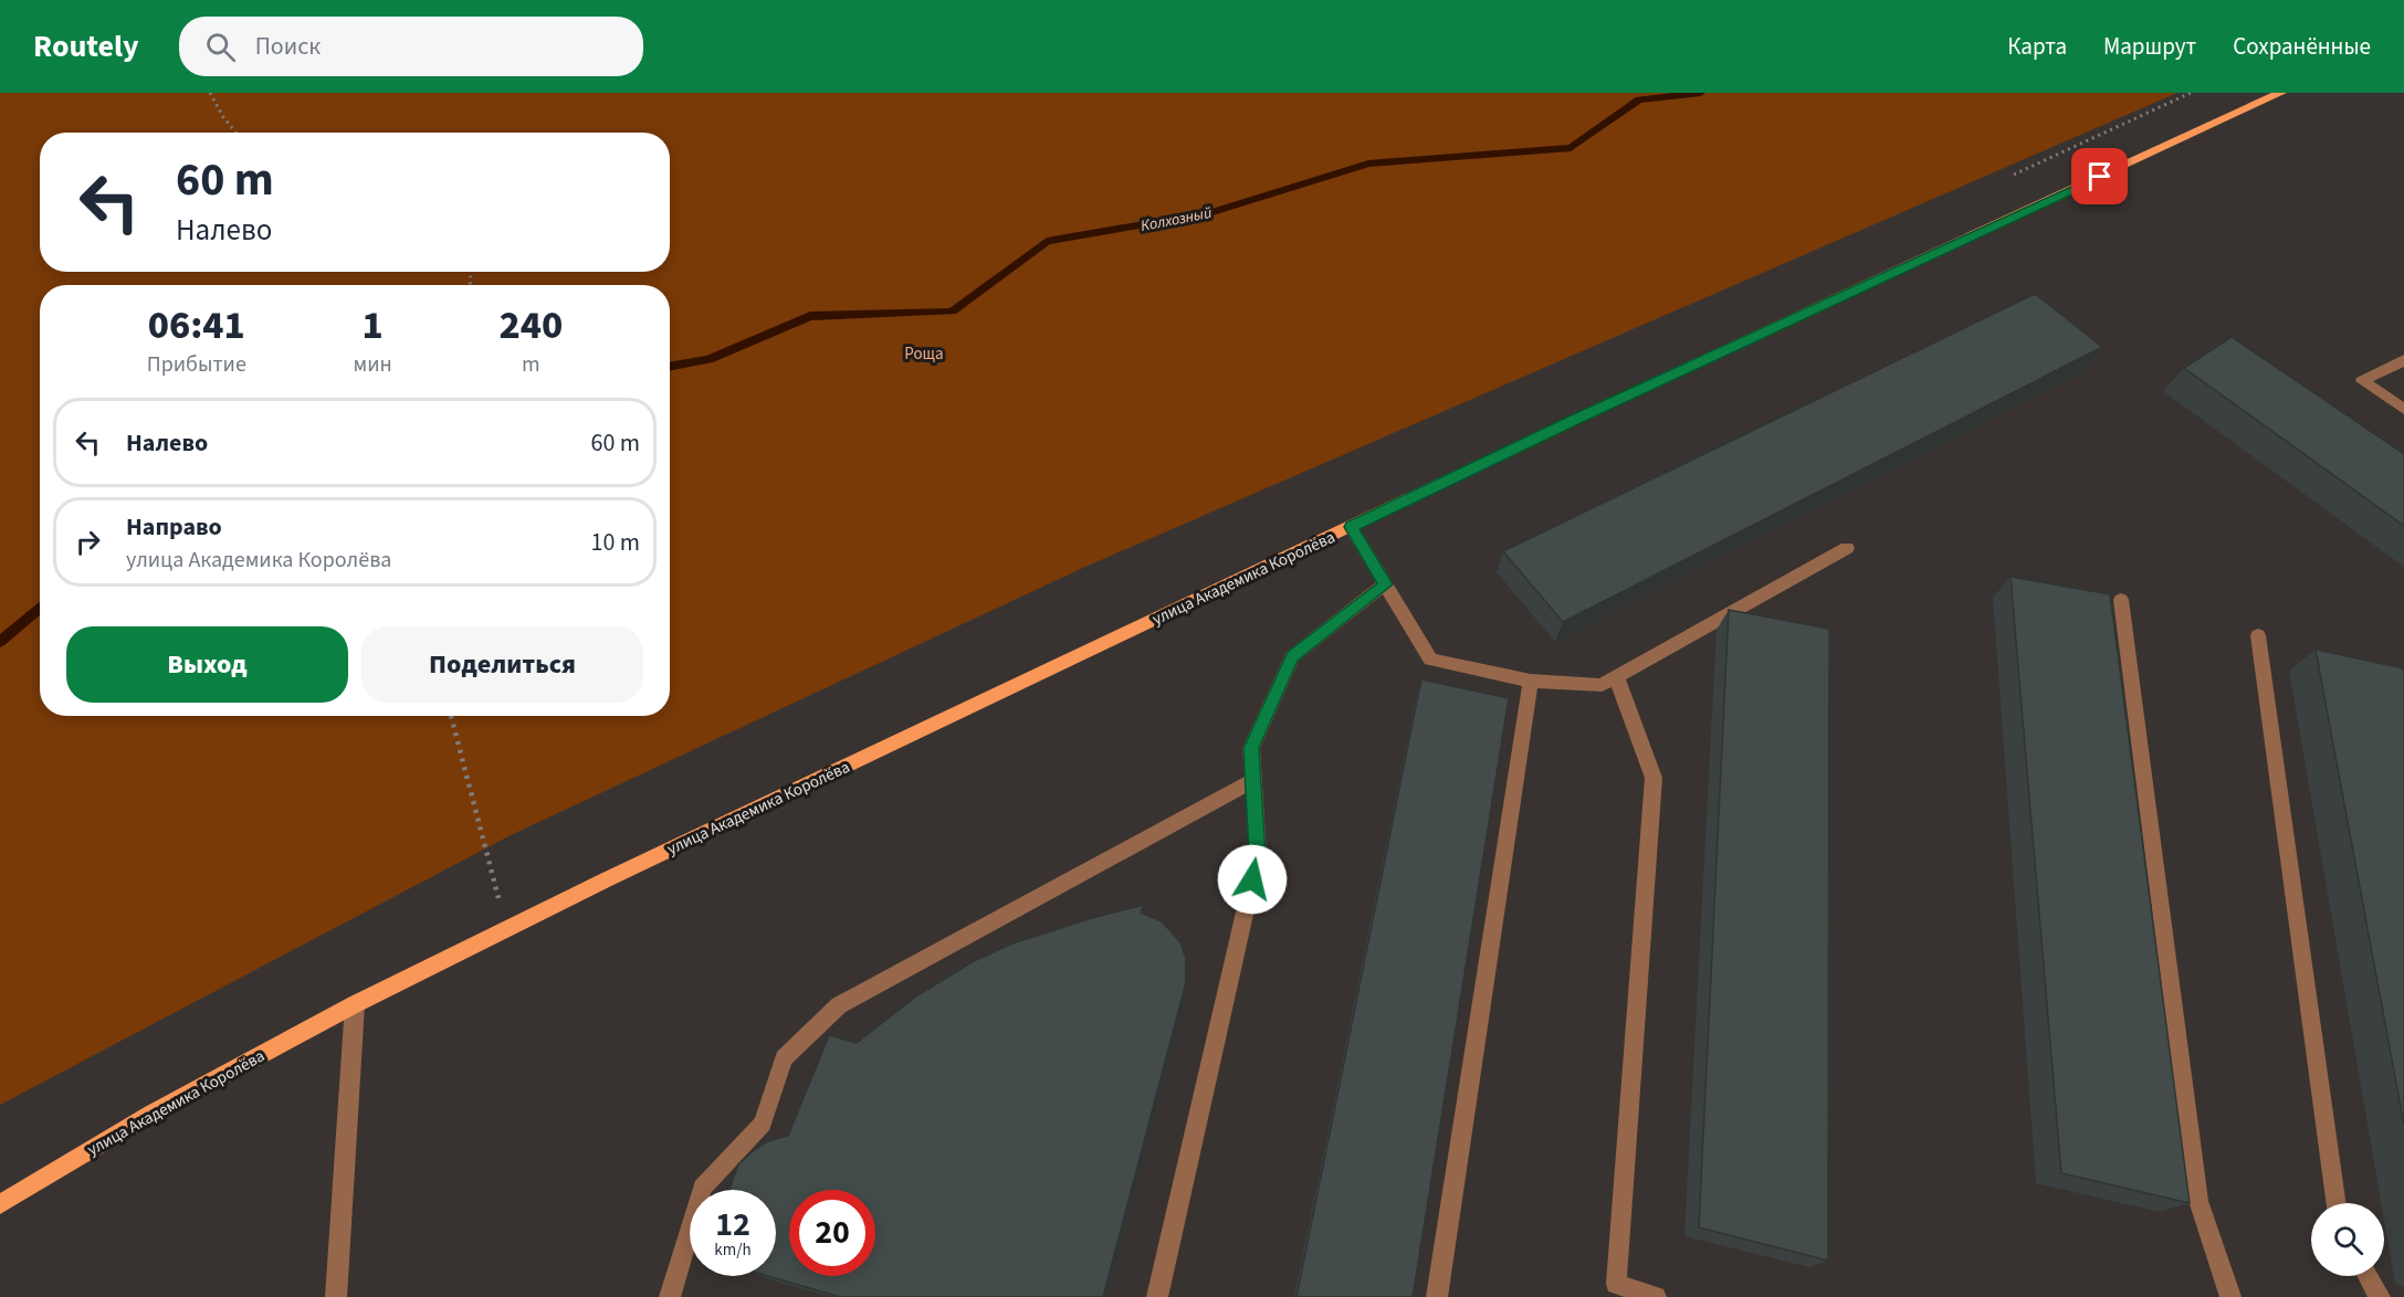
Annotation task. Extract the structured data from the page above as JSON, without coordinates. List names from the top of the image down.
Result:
{
  "streets": {
    "main road": ["улица Академика Королёва"]
  },
  "water": ["Колхозный"],
  "parks": ["Роща"],
  "page": {
    "header": "Routely",
    "search": "Поиск",
    "nav": ["Карта", "Маршрут", "Сохранённые"],
    "turn": ["60 m", "Налево"],
    "eta": [
      "06:41",
      "Прибытие",
      "1",
      "мин",
      "240",
      "m"
    ],
    "list": [
      {
        "name": "Налево",
        "value": "60 m"
      },
      {
        "name": "Направо",
        "note": "улица Академика Королёва",
        "value": "10 m"
      }
    ],
    "buttons": ["Выход", "Поделиться"],
    "speed": "12 km/h",
    "limit": "20"
  }
}
